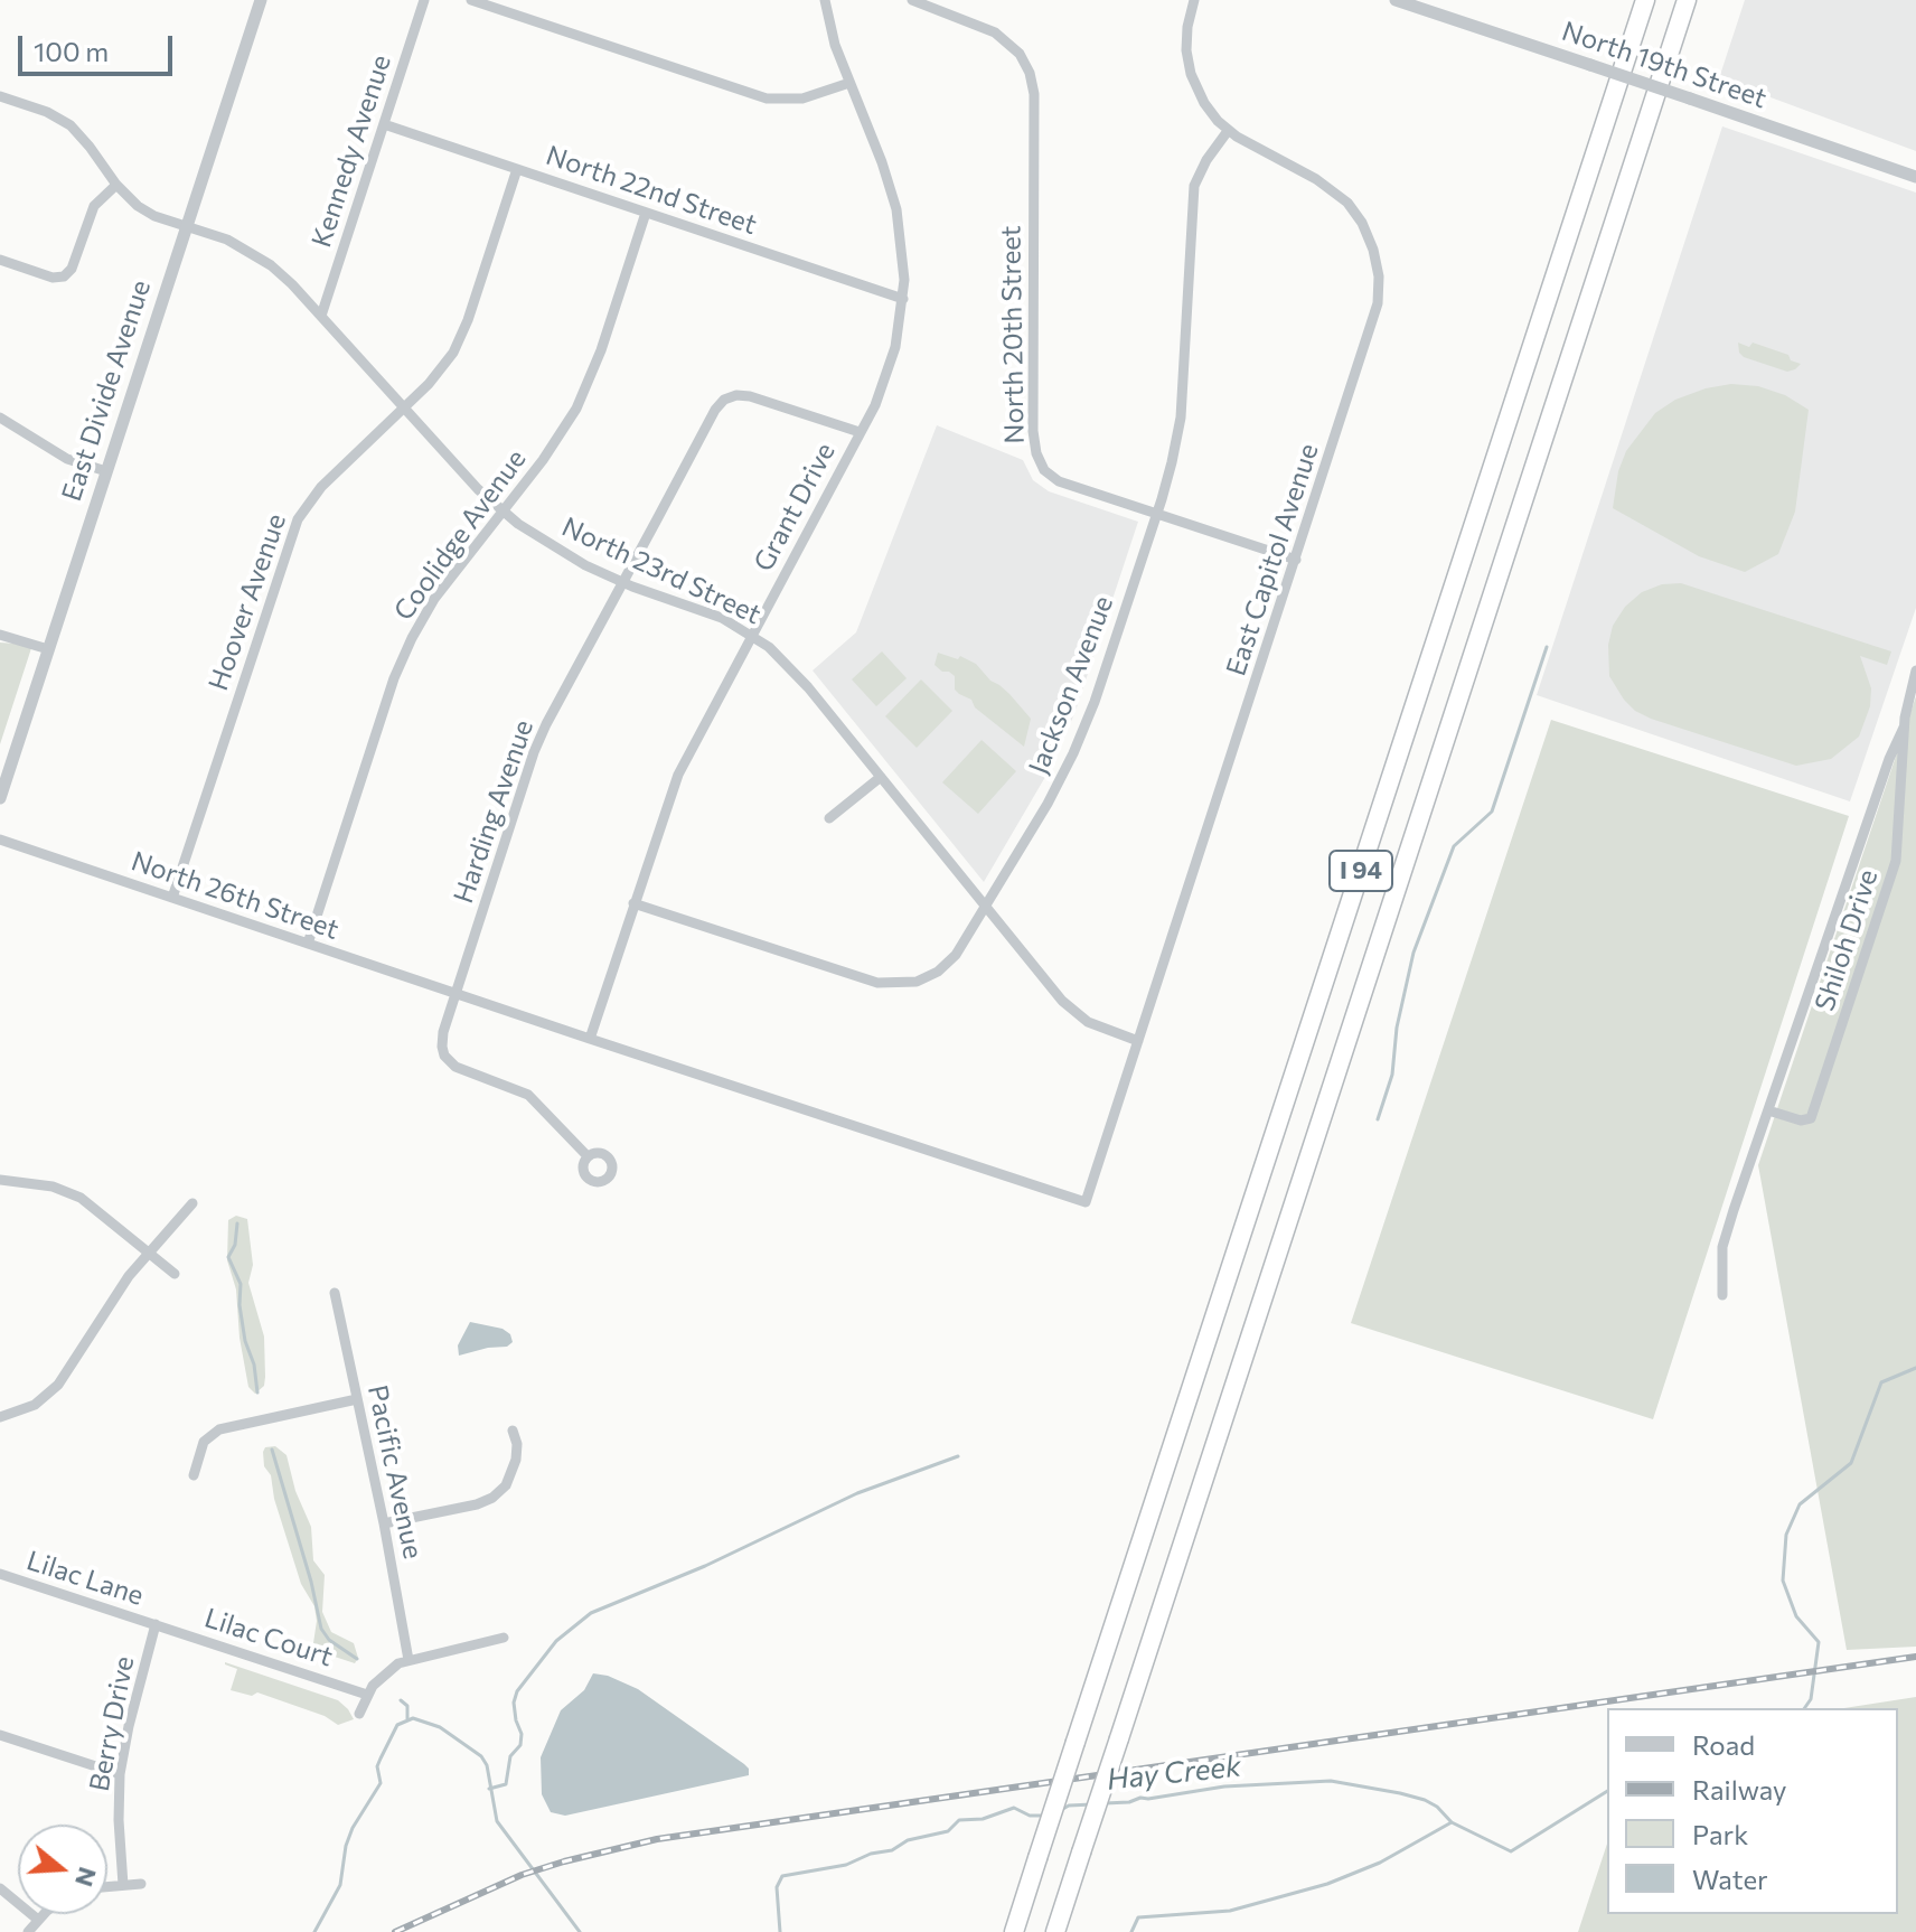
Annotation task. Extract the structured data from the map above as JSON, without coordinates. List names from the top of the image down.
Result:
{
  "streets": {
    "highway": ["I 94"],
    "street": [
      "North 19th Street",
      "Kennedy Avenue",
      "North 22nd Street",
      "North 20th Street",
      "East Divide Avenue",
      "Grant Drive",
      "Coolidge Avenue",
      "East Capitol Avenue",
      "North 23rd Street",
      "Hoover Avenue",
      "Jackson Avenue",
      "Harding Avenue",
      "North 26th Street",
      "Shiloh Drive",
      "Pacific Avenue",
      "Lilac Lane",
      "Lilac Court",
      "Berry Drive"
    ]
  },
  "crossings": [
    ["Kennedy Avenue", "North 22nd Street"],
    ["Kennedy Avenue", "North 23rd Street"],
    ["North 22nd Street", "Grant Drive"],
    ["North 22nd Street", "Coolidge Avenue"],
    ["North 22nd Street", "Hoover Avenue"],
    ["North 20th Street", "East Capitol Avenue"],
    ["North 20th Street", "Jackson Avenue"],
    ["East Divide Avenue", "North 23rd Street"],
    ["Grant Drive", "East Capitol Avenue"],
    ["Grant Drive", "North 23rd Street"],
    ["Grant Drive", "Jackson Avenue"],
    ["Grant Drive", "Harding Avenue"],
    ["Coolidge Avenue", "North 23rd Street"],
    ["Coolidge Avenue", "North 26th Street"],
    ["East Capitol Avenue", "North 23rd Street"],
    ["East Capitol Avenue", "Jackson Avenue"],
    ["North 23rd Street", "Hoover Avenue"],
    ["North 23rd Street", "Jackson Avenue"],
    ["North 23rd Street", "Harding Avenue"],
    ["Hoover Avenue", "North 26th Street"],
    ["Harding Avenue", "North 26th Street"],
    ["Lilac Lane", "Lilac Court"],
    ["Lilac Lane", "Berry Drive"],
    ["Lilac Court", "Berry Drive"]
  ],
  "water": ["Hay Creek"],
  "legend": [
    "Road",
    "Railway",
    "Park",
    "Water"
  ],
  "scale_bar": "100 m",
  "north": "right"
}
